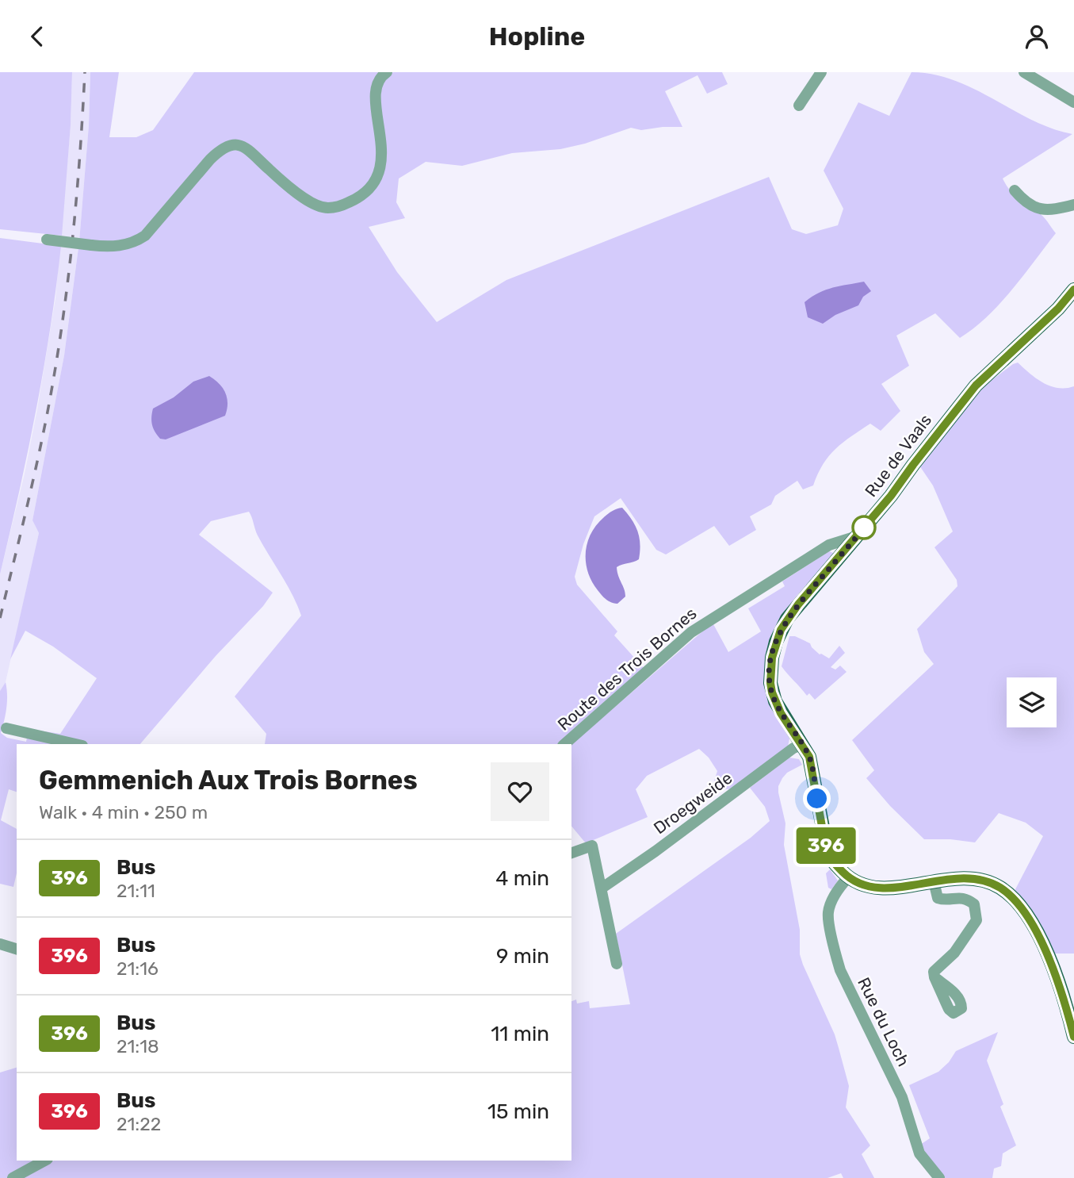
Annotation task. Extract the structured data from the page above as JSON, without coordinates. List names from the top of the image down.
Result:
{
  "streets": {
    "main road": ["Rue de Vaals"],
    "street": ["Route des Trois Bornes", "Droegweide", "Rue du Loch"]
  },
  "crossings": [
    ["Rue de Vaals", "Route des Trois Bornes"],
    ["Rue de Vaals", "Droegweide"],
    ["Rue de Vaals", "Rue du Loch"]
  ],
  "lines": ["bus line 396"],
  "page": {
    "header": "Hopline",
    "on_map": "396",
    "heading": ["Gemmenich Aux Trois Bornes", "Walk · 4 min · 250 m"],
    "list": [
      {
        "mark": "396",
        "name": "Bus",
        "note": "21:11",
        "value": "4 min"
      },
      {
        "mark": "396",
        "name": "Bus",
        "note": "21:16",
        "value": "9 min"
      },
      {
        "mark": "396",
        "name": "Bus",
        "note": "21:18",
        "value": "11 min"
      },
      {
        "mark": "396",
        "name": "Bus",
        "note": "21:22",
        "value": "15 min"
      }
    ]
  }
}
